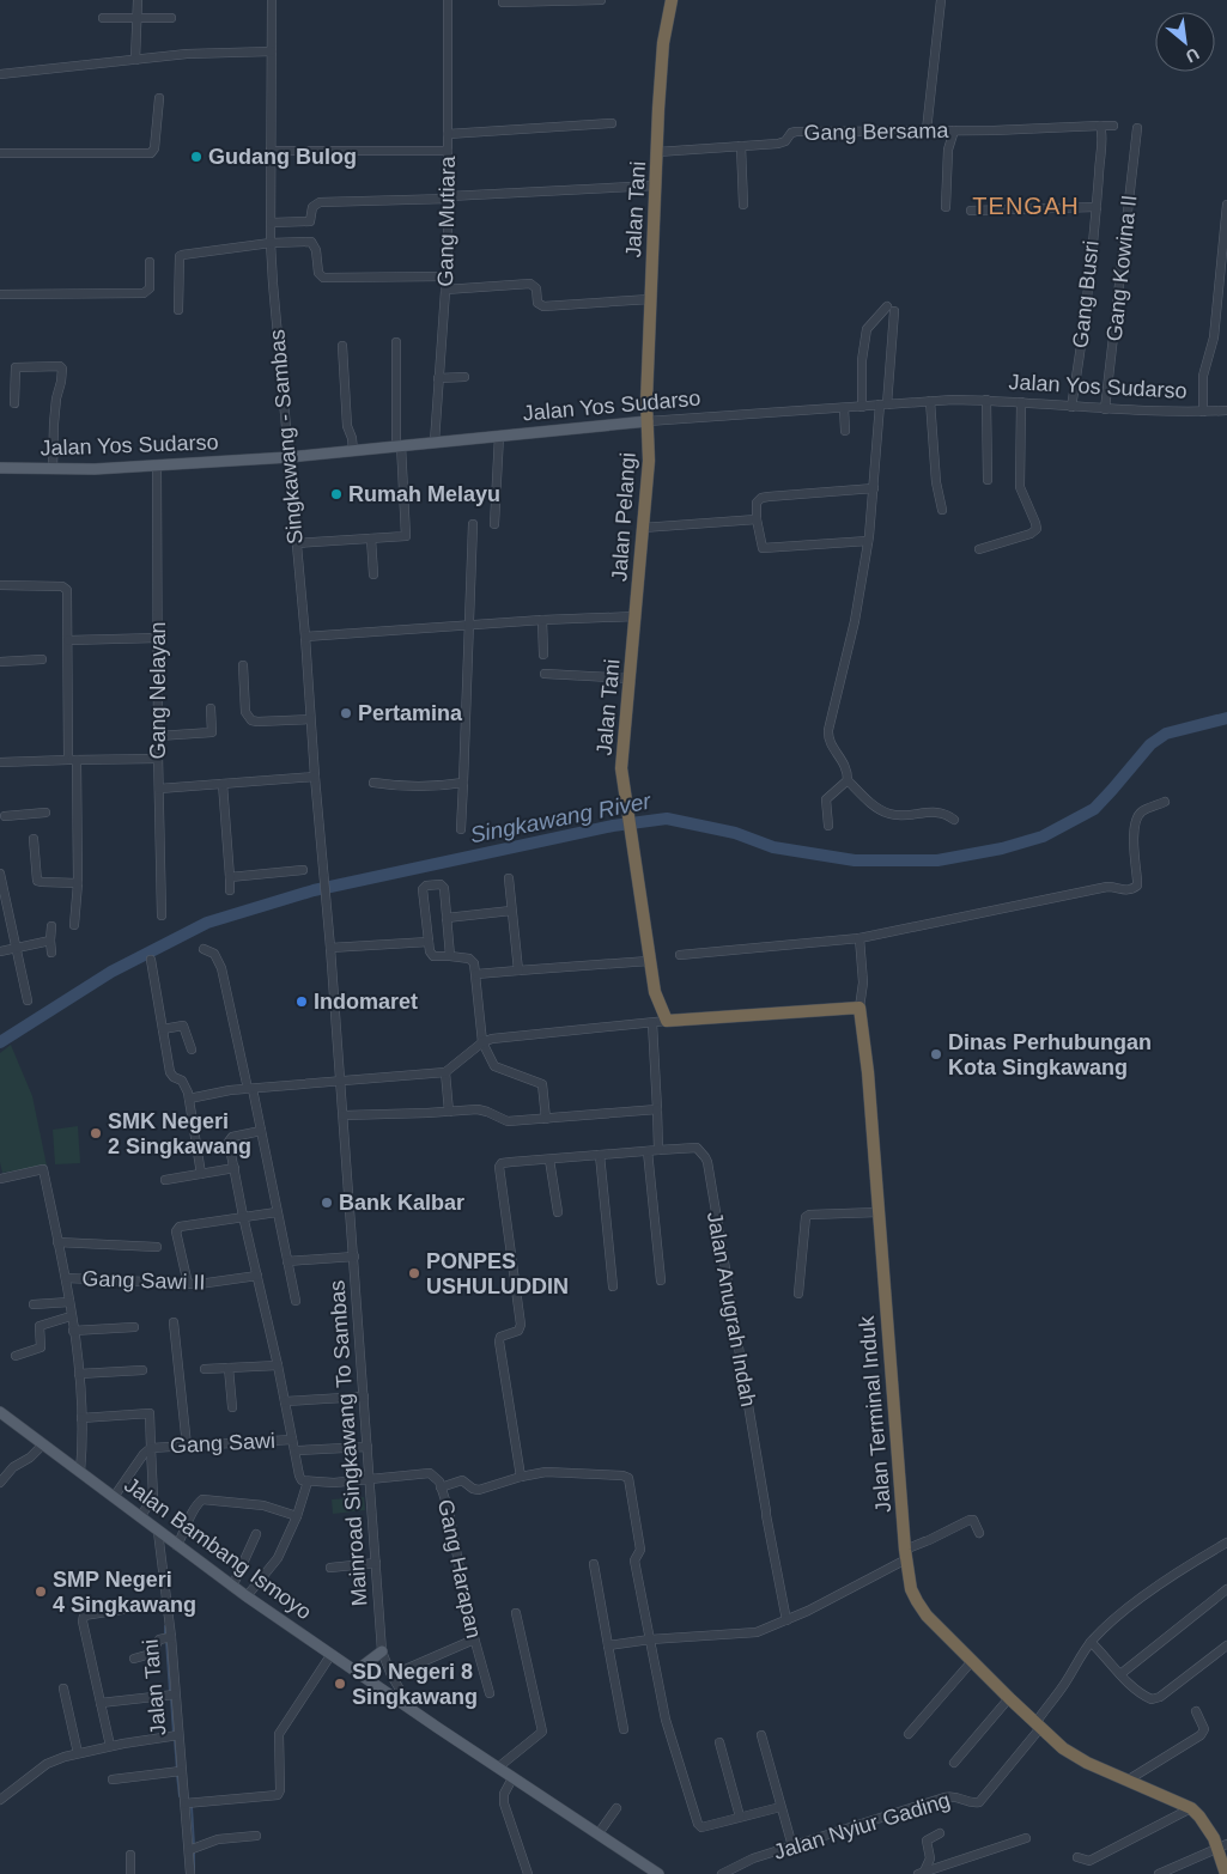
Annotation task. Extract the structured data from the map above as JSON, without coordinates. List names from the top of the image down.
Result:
{
  "streets": {
    "highway": ["Jalan Tani", "Jalan Pelangi", "Jalan Terminal Induk"],
    "main road": ["Jalan Yos Sudarso", "Mainroad Singkawang To Sambas", "Jalan Bambang Ismoyo"],
    "street": [
      "Gang Bersama",
      "Gang Mutiara",
      "Gang Kowina II",
      "Gang Busri",
      "Singkawang - Sambas",
      "Gang Nelayan",
      "Gang Sawi II",
      "Jalan Anugrah Indah",
      "Gang Sawi",
      "Gang Harapan",
      "Jalan Nyiur Gading"
    ]
  },
  "crossings": [
    ["Gang Bersama", "Jalan Tani"],
    ["Gang Bersama", "Gang Busri"],
    ["Jalan Tani", "Jalan Yos Sudarso"],
    ["Jalan Tani", "Jalan Pelangi"],
    ["Jalan Tani", "Jalan Bambang Ismoyo"],
    ["Gang Mutiara", "Jalan Yos Sudarso"],
    ["Gang Kowina II", "Jalan Yos Sudarso"],
    ["Gang Busri", "Jalan Yos Sudarso"],
    ["Jalan Yos Sudarso", "Singkawang - Sambas"],
    ["Jalan Yos Sudarso", "Jalan Pelangi"],
    ["Jalan Yos Sudarso", "Gang Nelayan"],
    ["Singkawang - Sambas", "Mainroad Singkawang To Sambas"],
    ["Gang Sawi II", "Gang Sawi"],
    ["Jalan Terminal Induk", "Jalan Nyiur Gading"],
    ["Gang Sawi", "Mainroad Singkawang To Sambas"],
    ["Gang Sawi", "Jalan Bambang Ismoyo"],
    ["Mainroad Singkawang To Sambas", "Jalan Bambang Ismoyo"],
    ["Mainroad Singkawang To Sambas", "Gang Harapan"]
  ],
  "districts": ["TENGAH"],
  "water": ["Singkawang River"],
  "places": [
    "Gudang Bulog",
    "Rumah Melayu",
    "Pertamina",
    "Indomaret",
    "Dinas Perhubungan Kota Singkawang",
    "SMK Negeri 2 Singkawang",
    "Bank Kalbar",
    "PONPES USHULUDDIN",
    "SMP Negeri 4 Singkawang",
    "SD Negeri 8 Singkawang"
  ],
  "north": "bottom right"
}
